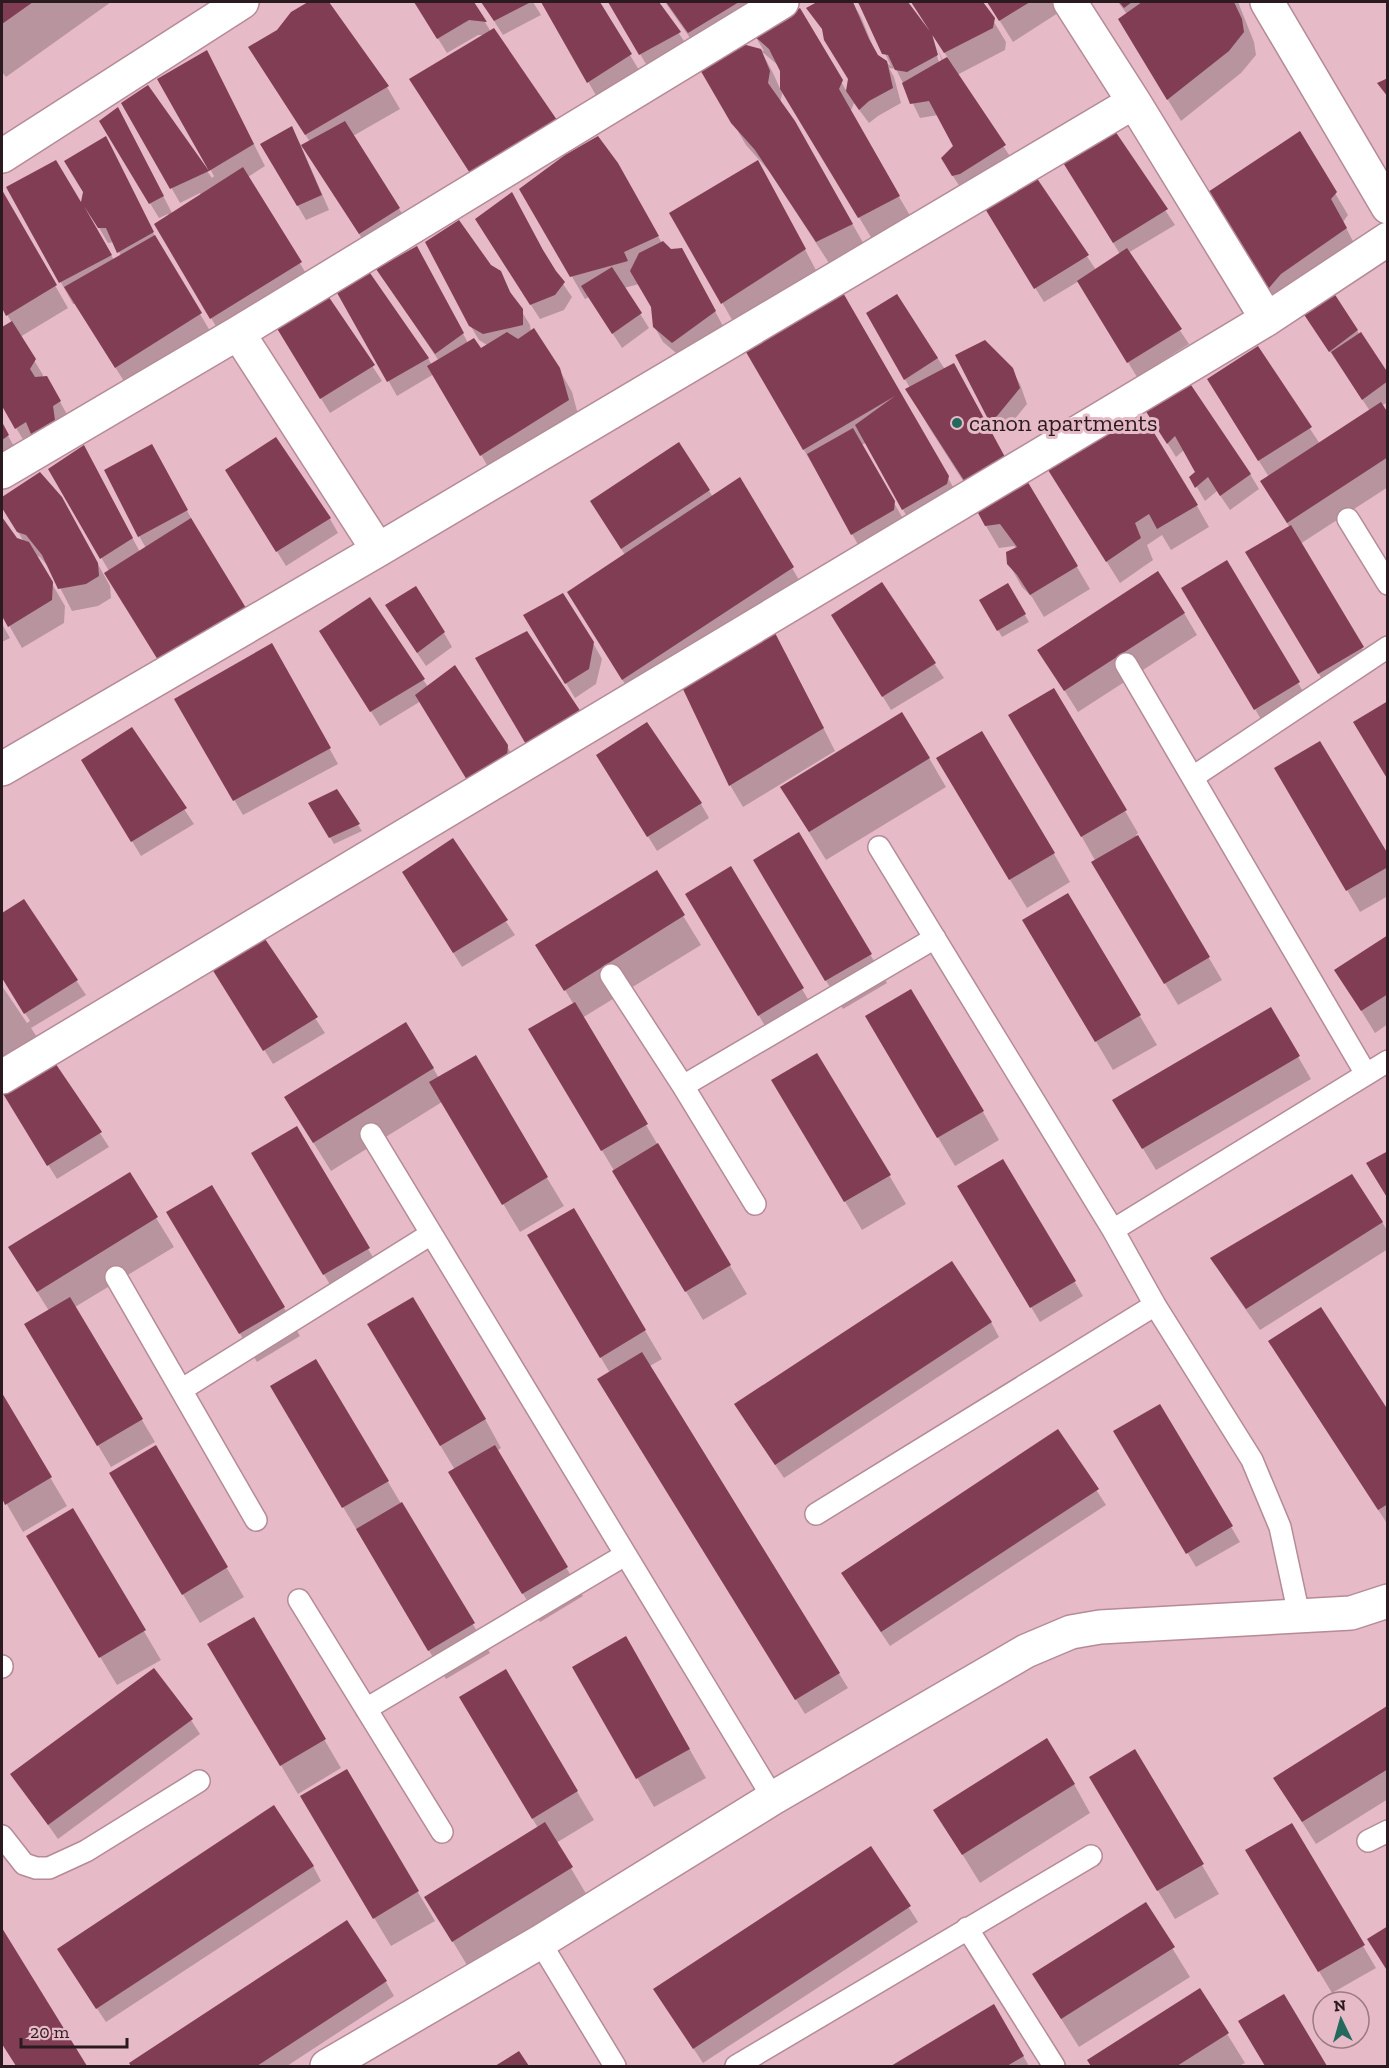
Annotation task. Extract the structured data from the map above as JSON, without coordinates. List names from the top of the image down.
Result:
{
  "places": ["canon apartments"],
  "scale_bar": "20 m",
  "north": "top"
}
